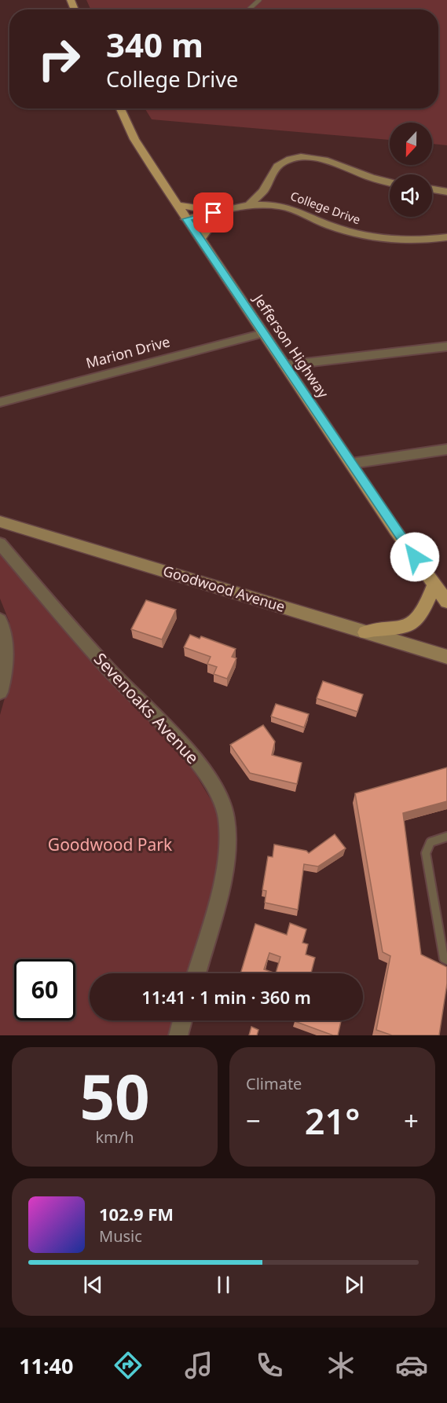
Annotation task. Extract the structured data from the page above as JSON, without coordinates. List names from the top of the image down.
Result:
{
  "streets": {
    "main road": ["Jefferson Highway"],
    "street": [
      "College Drive",
      "Marion Drive",
      "Goodwood Avenue",
      "Sevenoaks Avenue"
    ]
  },
  "crossings": [
    ["College Drive", "Jefferson Highway"],
    ["Jefferson Highway", "Marion Drive"]
  ],
  "parks": ["Goodwood Park"],
  "north": "bottom",
  "page": {
    "turn": ["340 m", "College Drive"],
    "limit": "60",
    "trip": "11:41 · 1 min · 360 m",
    "tile": [
      ["50", "km/h"],
      "Climate"
    ],
    "heat": ["−", "21°", "+"],
    "song": ["102.9 FM", "Music"],
    "tabs": "11:40"
  }
}
